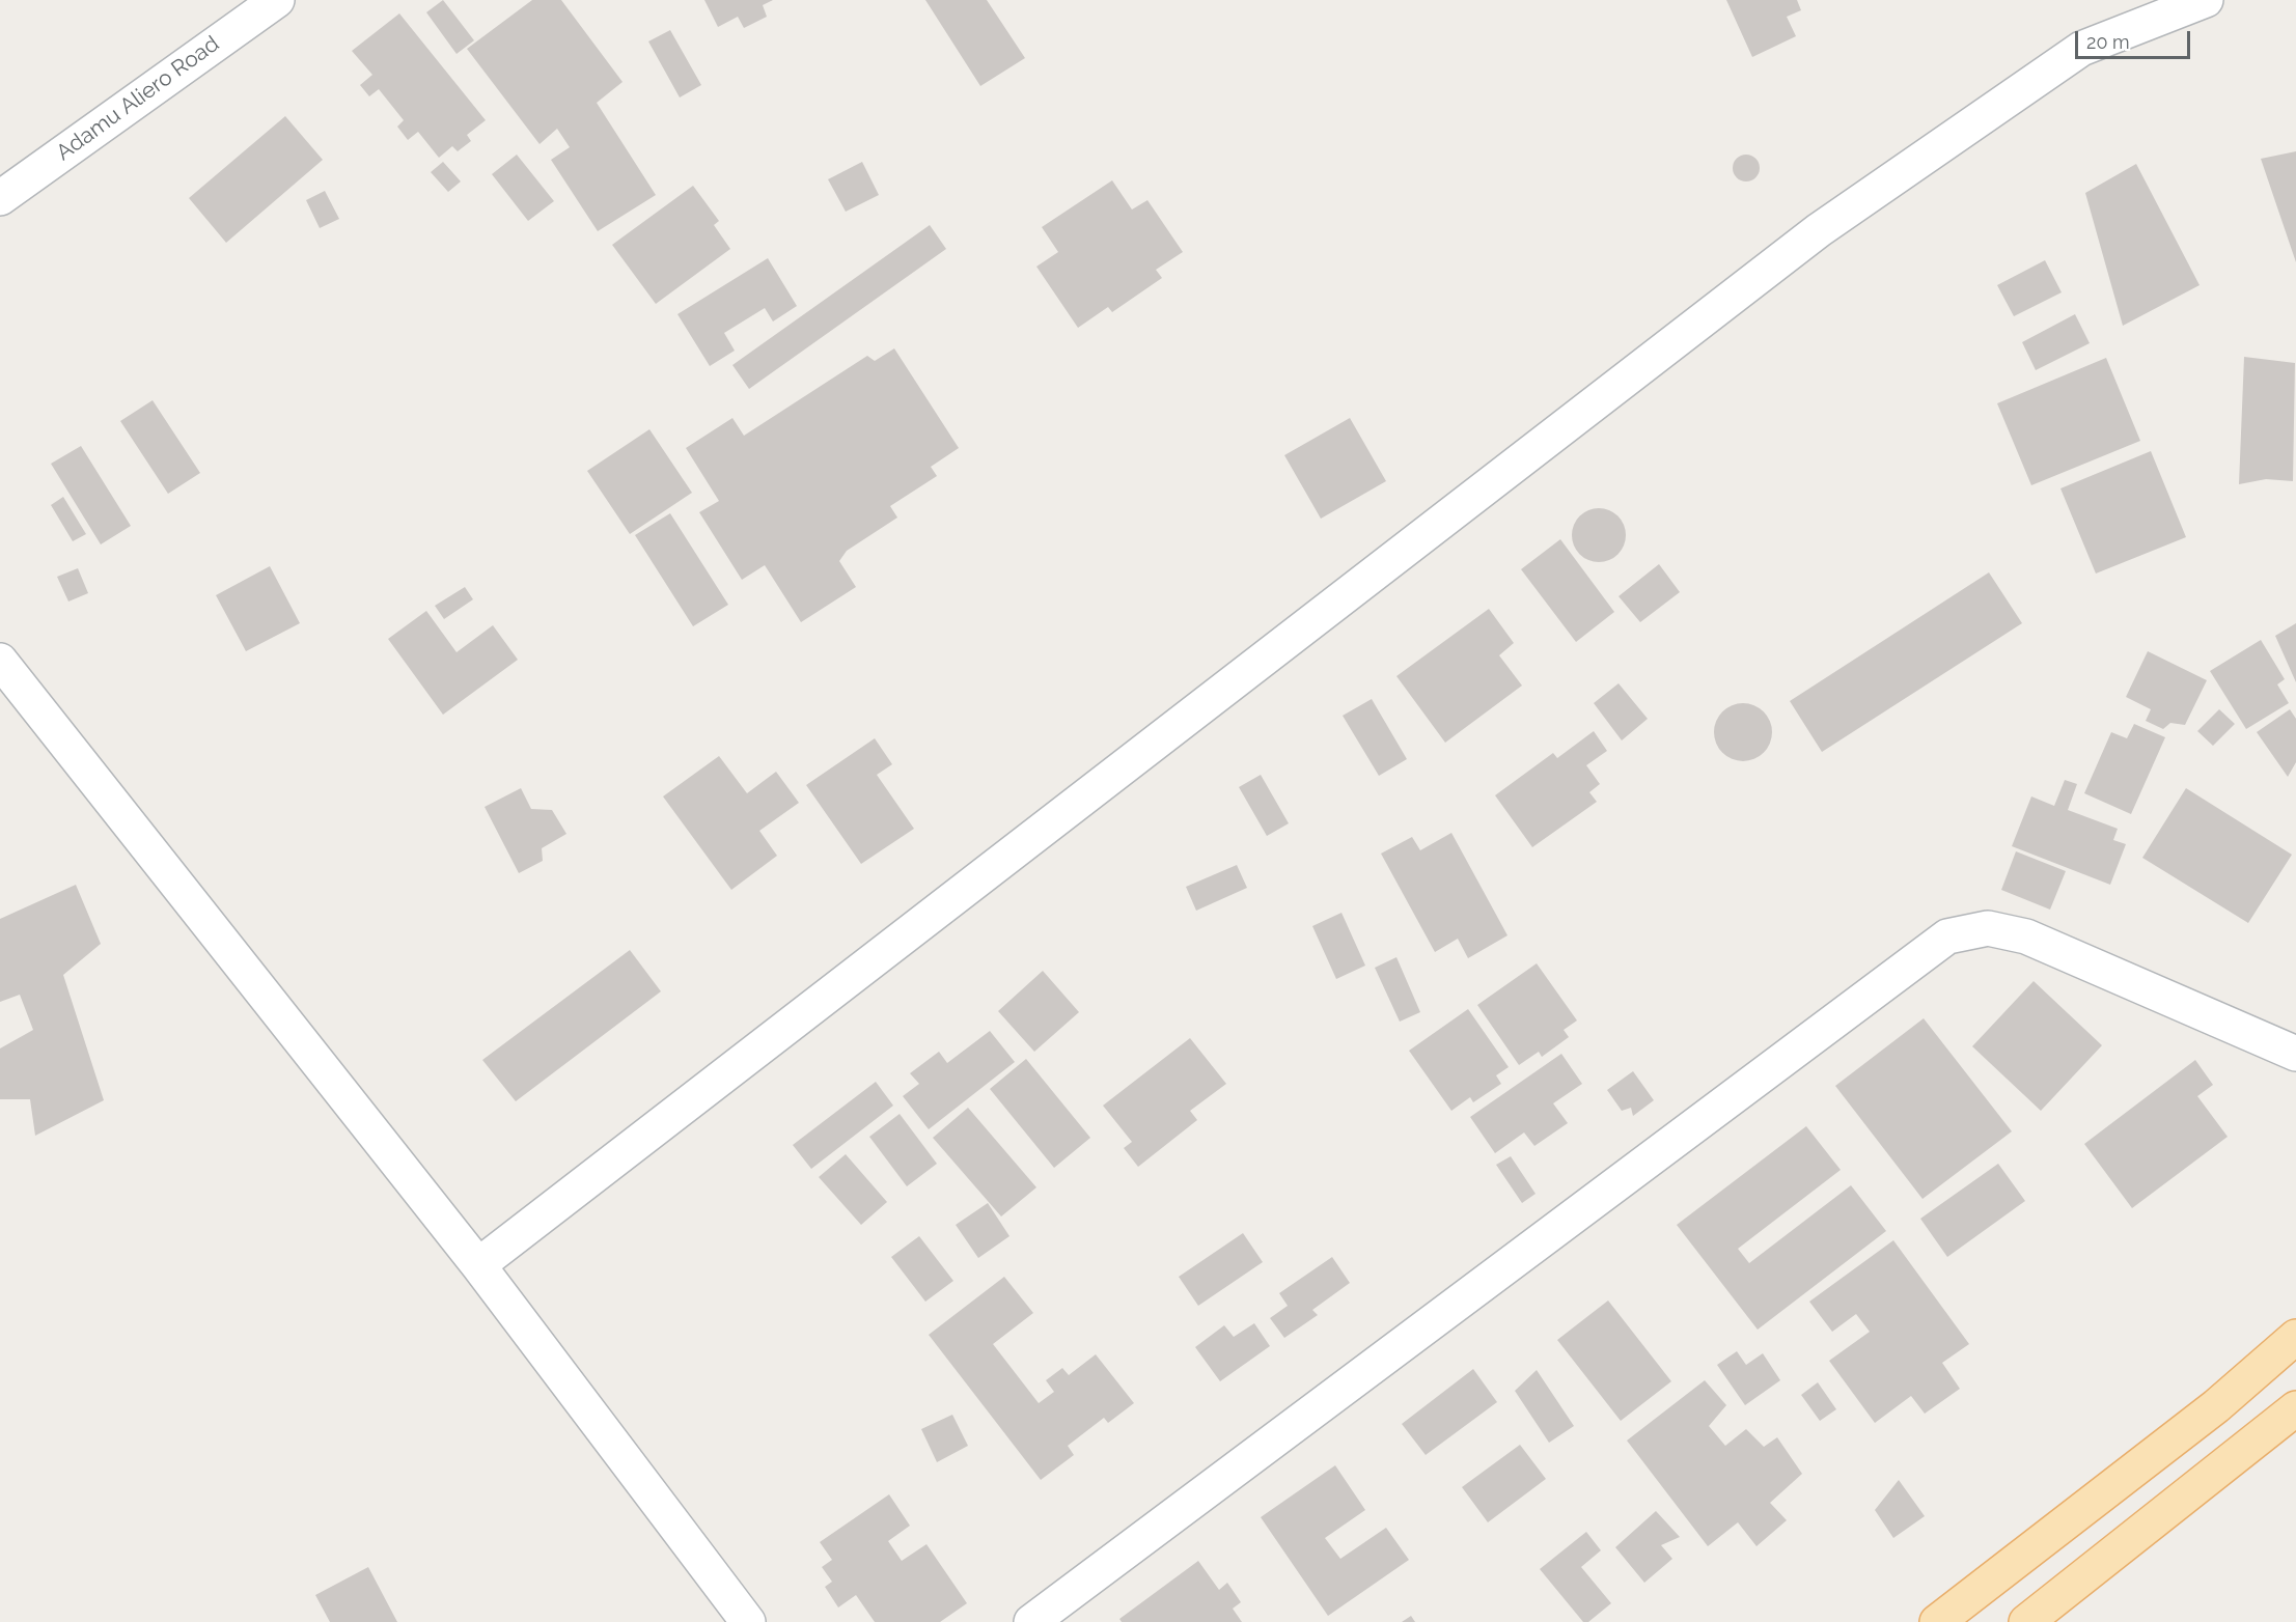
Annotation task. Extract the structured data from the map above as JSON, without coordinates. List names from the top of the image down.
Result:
{
  "streets": {
    "street": ["Adamu Aliero Road"]
  },
  "scale_bar": "20 m"
}
